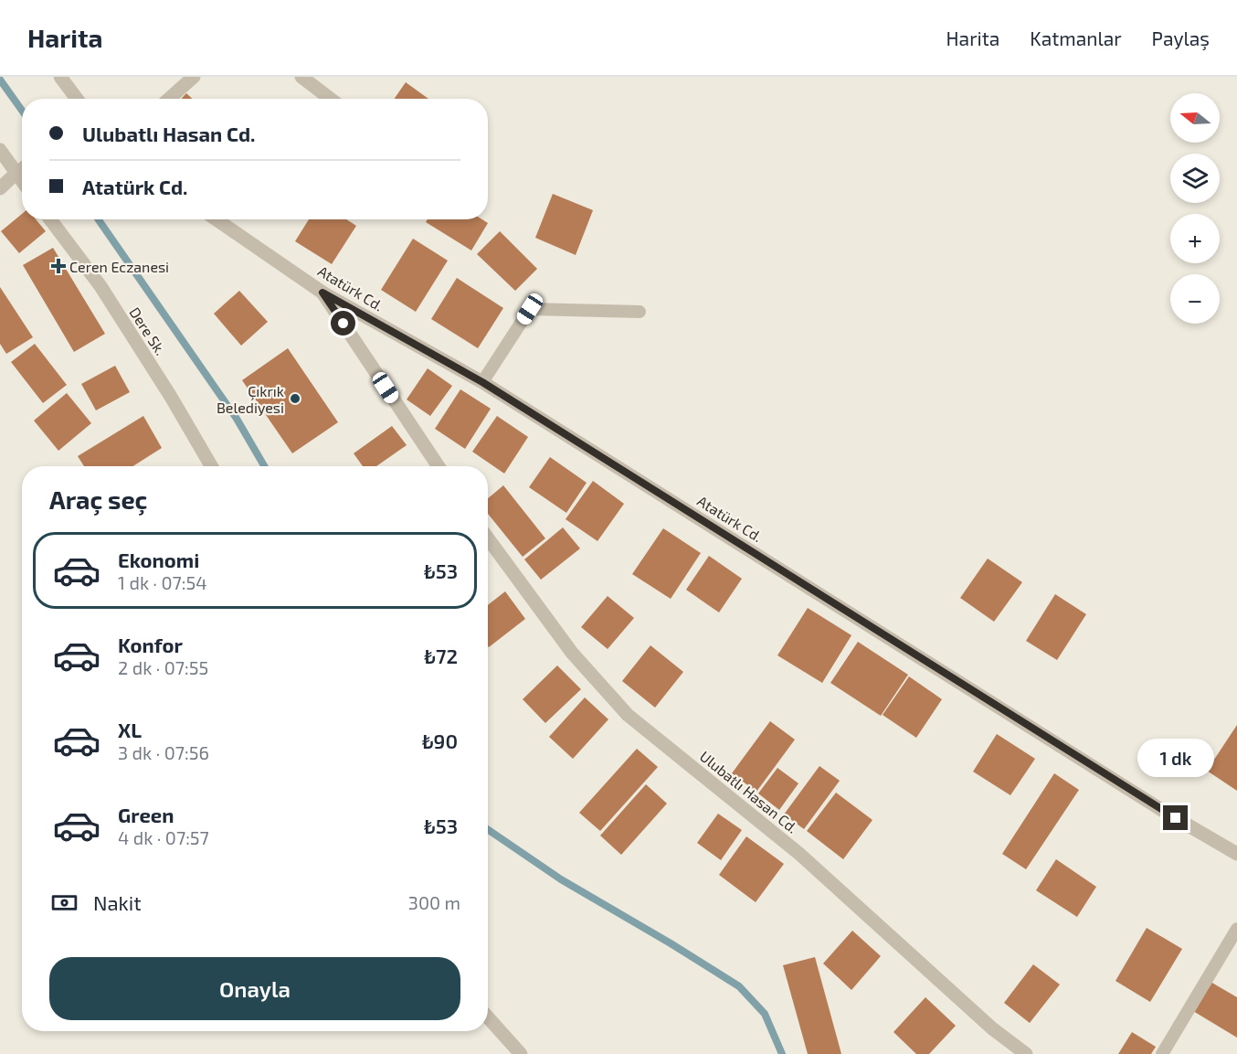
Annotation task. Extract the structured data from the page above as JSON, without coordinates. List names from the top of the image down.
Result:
{
  "streets": {
    "street": ["Atatürk Cd.", "Dere Sk.", "Ulubatlı Hasan Cd."]
  },
  "places": {
    "health": ["Ceren Eczanesi"],
    "other": ["Çıkrık Belediyesi"]
  },
  "north": "left",
  "page": {
    "header": "Harita",
    "nav": ["Harita", "Katmanlar", "Paylaş"],
    "map_buttons": ["+", "−"],
    "banner": ["Ulubatlı Hasan Cd.", "Atatürk Cd."],
    "heading": "Araç seç",
    "list": [
      {
        "name": "Ekonomi",
        "note": "1 dk · 07:54",
        "value": "₺53"
      },
      {
        "name": "Konfor",
        "note": "2 dk · 07:55",
        "value": "₺72"
      },
      {
        "name": "XL",
        "note": "3 dk · 07:56",
        "value": "₺90"
      },
      {
        "name": "Green",
        "note": "4 dk · 07:57",
        "value": "₺53"
      }
    ],
    "bubble": "1 dk",
    "pay": ["Nakit", "300 m"],
    "buttons": "Onayla"
  }
}
